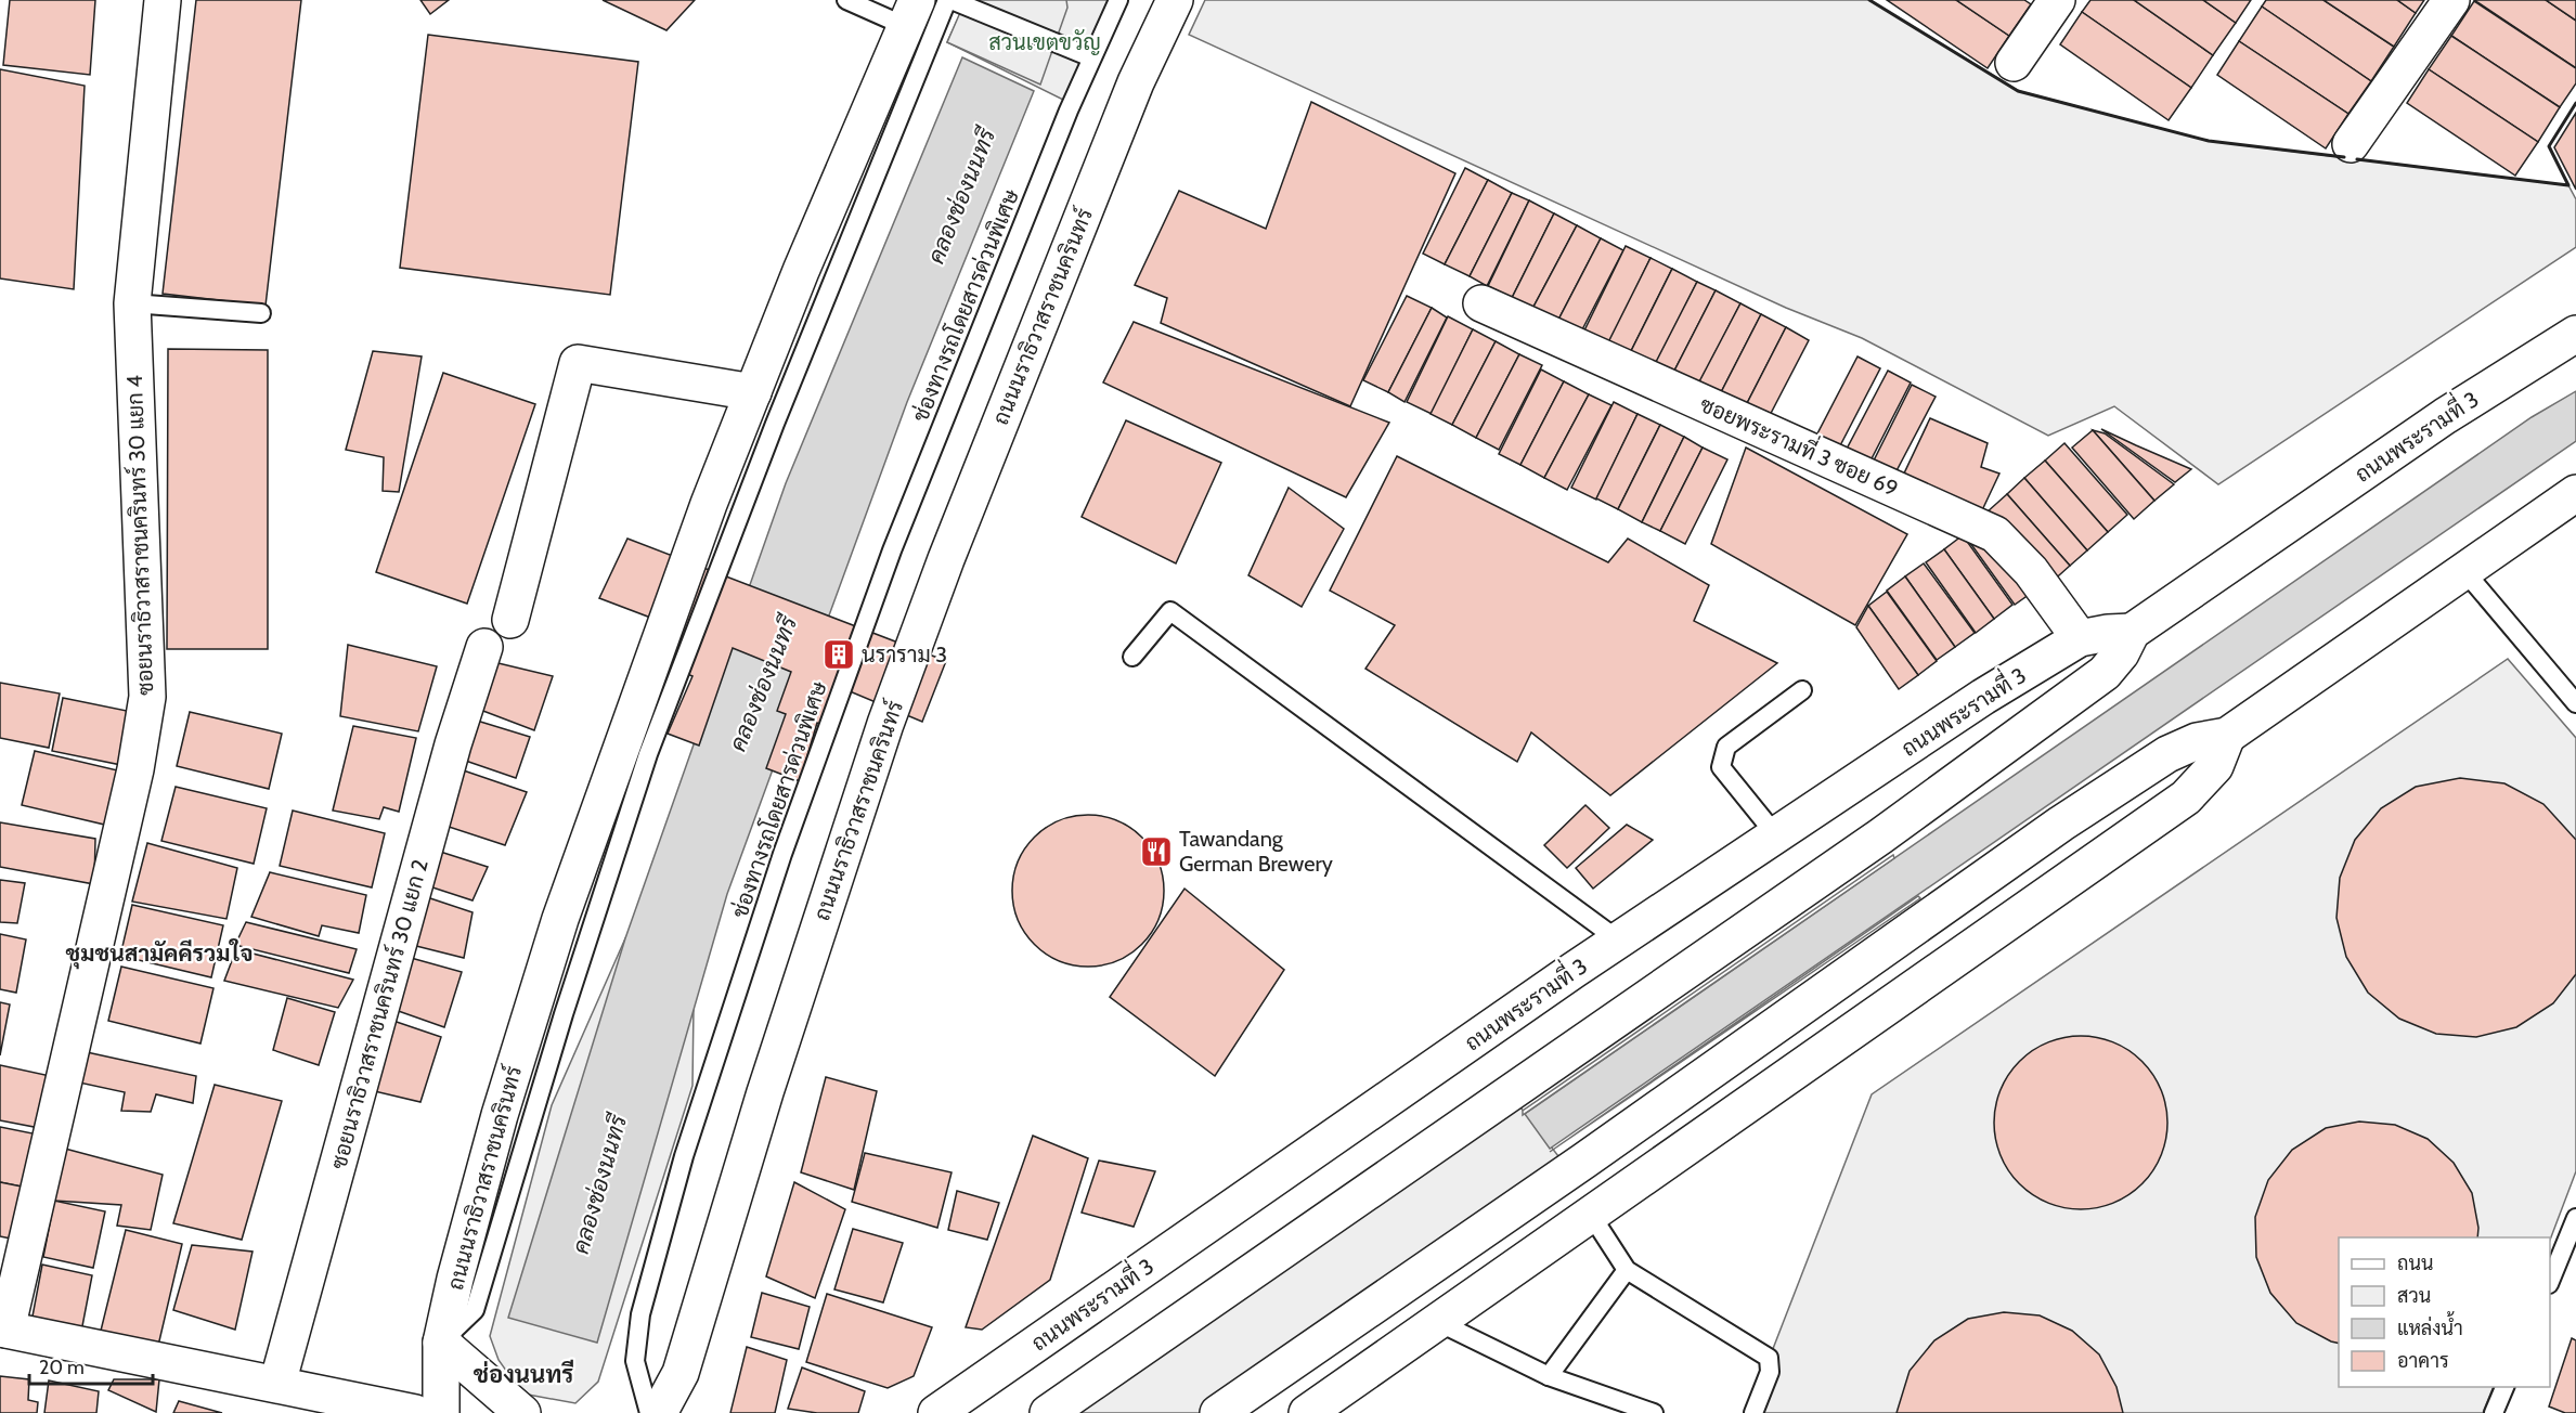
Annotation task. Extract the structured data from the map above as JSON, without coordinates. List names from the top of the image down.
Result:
{
  "streets": {
    "main road": [
      "ถนนนราธิวาสราชนครินทร์",
      "ถนนพระรามที่ 3",
      "ซอยพระรามที่ 3 ซอย 69",
      "ซอยนราธิวาสราชนครินทร์ 30 แยก 4",
      "ซอยนราธิวาสราชนครินทร์ 30 แยก 2"
    ],
    "lane": ["ช่องทางรถโดยสารด่วนพิเศษ"]
  },
  "crossings": [
    ["ถนนพระรามที่ 3", "ซอยพระรามที่ 3 ซอย 69"]
  ],
  "districts": ["ชุมชนสามัคคีรวมใจ", "ช่องนนทรี"],
  "water": ["คลองช่องนนทรี"],
  "parks": ["สวนเขตขวัญ"],
  "places": {
    "building": ["นราราม 3"],
    "restaurant": ["Tawandang German Brewery"]
  },
  "legend": [
    "ถนน",
    "สวน",
    "แหล่งน้ำ",
    "อาคาร"
  ],
  "scale_bar": "20 m"
}
